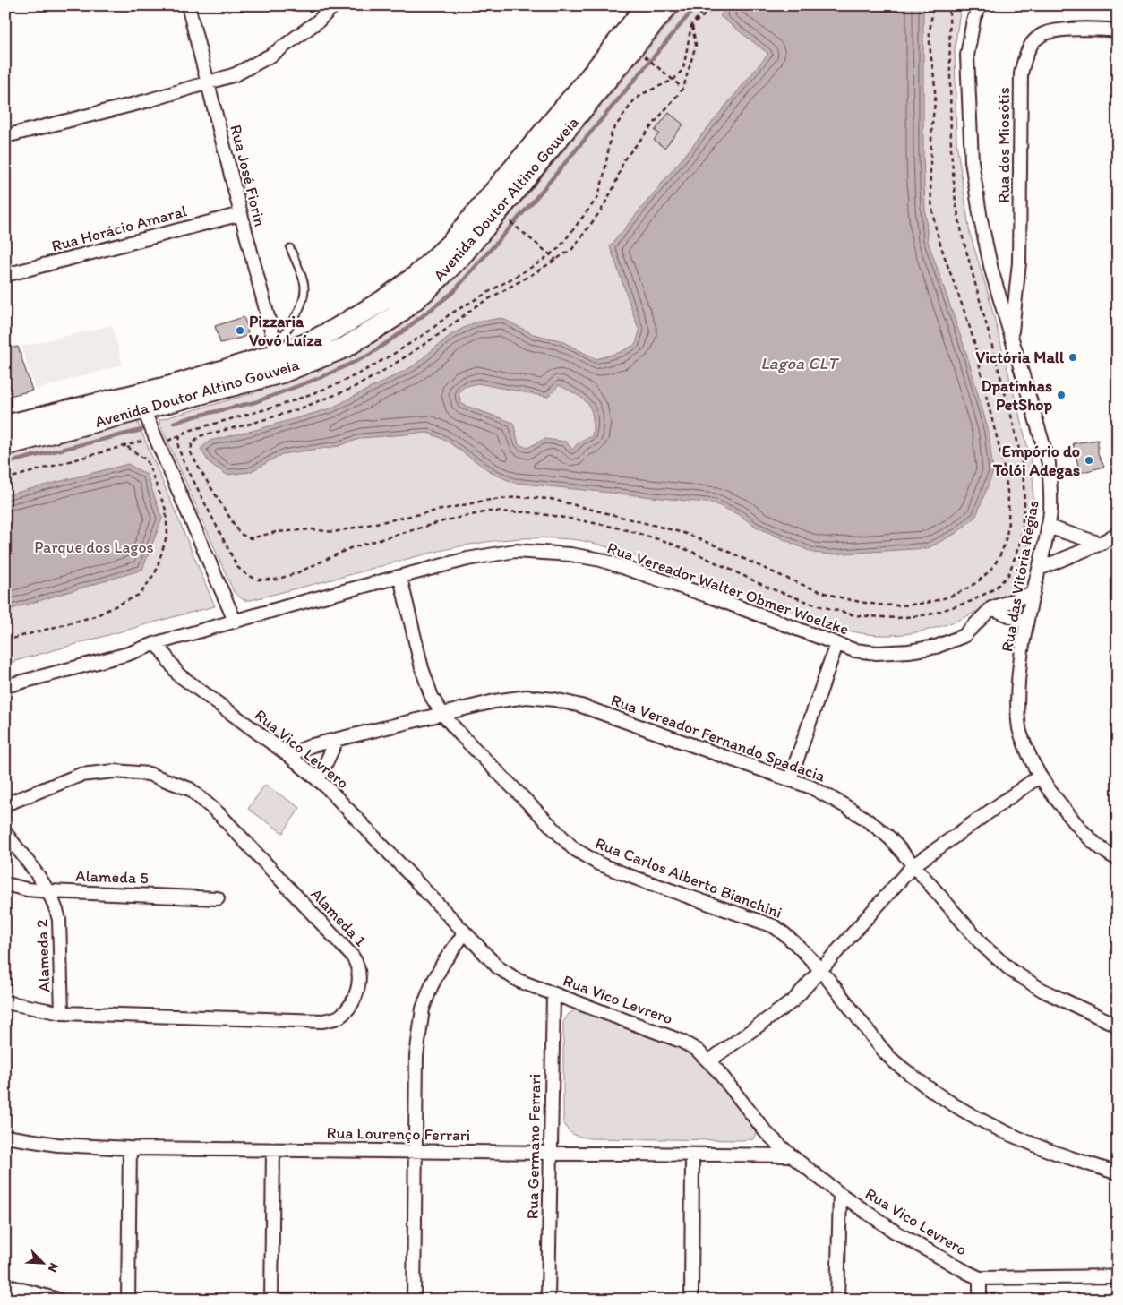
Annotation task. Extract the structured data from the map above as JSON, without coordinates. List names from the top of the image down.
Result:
{
  "streets": {
    "main road": ["Avenida Doutor Altino Gouveia"],
    "street": [
      "Rua dos Miosótis",
      "Rua José Fiorin",
      "Rua Horácio Amaral",
      "Rua das Vitória Régias",
      "Rua Vereador Walter Obmer Woelzke",
      "Rua Vereador Fernando Spadacia",
      "Rua Vico Levrero",
      "Alameda 5",
      "Rua Carlos Alberto Bianchini",
      "Alameda 1",
      "Alameda 2",
      "Rua Lourenço Ferrari",
      "Rua Germano Ferrari"
    ]
  },
  "crossings": [
    ["Rua dos Miosótis", "Rua das Vitória Régias"],
    ["Rua José Fiorin", "Avenida Doutor Altino Gouveia"],
    ["Rua José Fiorin", "Rua Horácio Amaral"],
    ["Rua das Vitória Régias", "Rua Vereador Walter Obmer Woelzke"],
    ["Rua Vereador Walter Obmer Woelzke", "Rua Vico Levrero"],
    ["Rua Vereador Walter Obmer Woelzke", "Rua Carlos Alberto Bianchini"],
    ["Rua Vereador Fernando Spadacia", "Rua Vico Levrero"],
    ["Rua Vereador Fernando Spadacia", "Rua Carlos Alberto Bianchini"],
    ["Rua Vico Levrero", "Rua Lourenço Ferrari"],
    ["Rua Vico Levrero", "Rua Germano Ferrari"],
    ["Alameda 5", "Alameda 2"],
    ["Alameda 1", "Alameda 2"],
    ["Rua Lourenço Ferrari", "Rua Germano Ferrari"]
  ],
  "water": ["Lagoa CLT"],
  "parks": ["Parque dos Lagos"],
  "places": [
    "Pizzaria Vovó Luíza",
    "Victória Mall",
    "Dpatinhas PetShop",
    "Empório do Tolói Adegas"
  ],
  "north": "bottom right"
}
